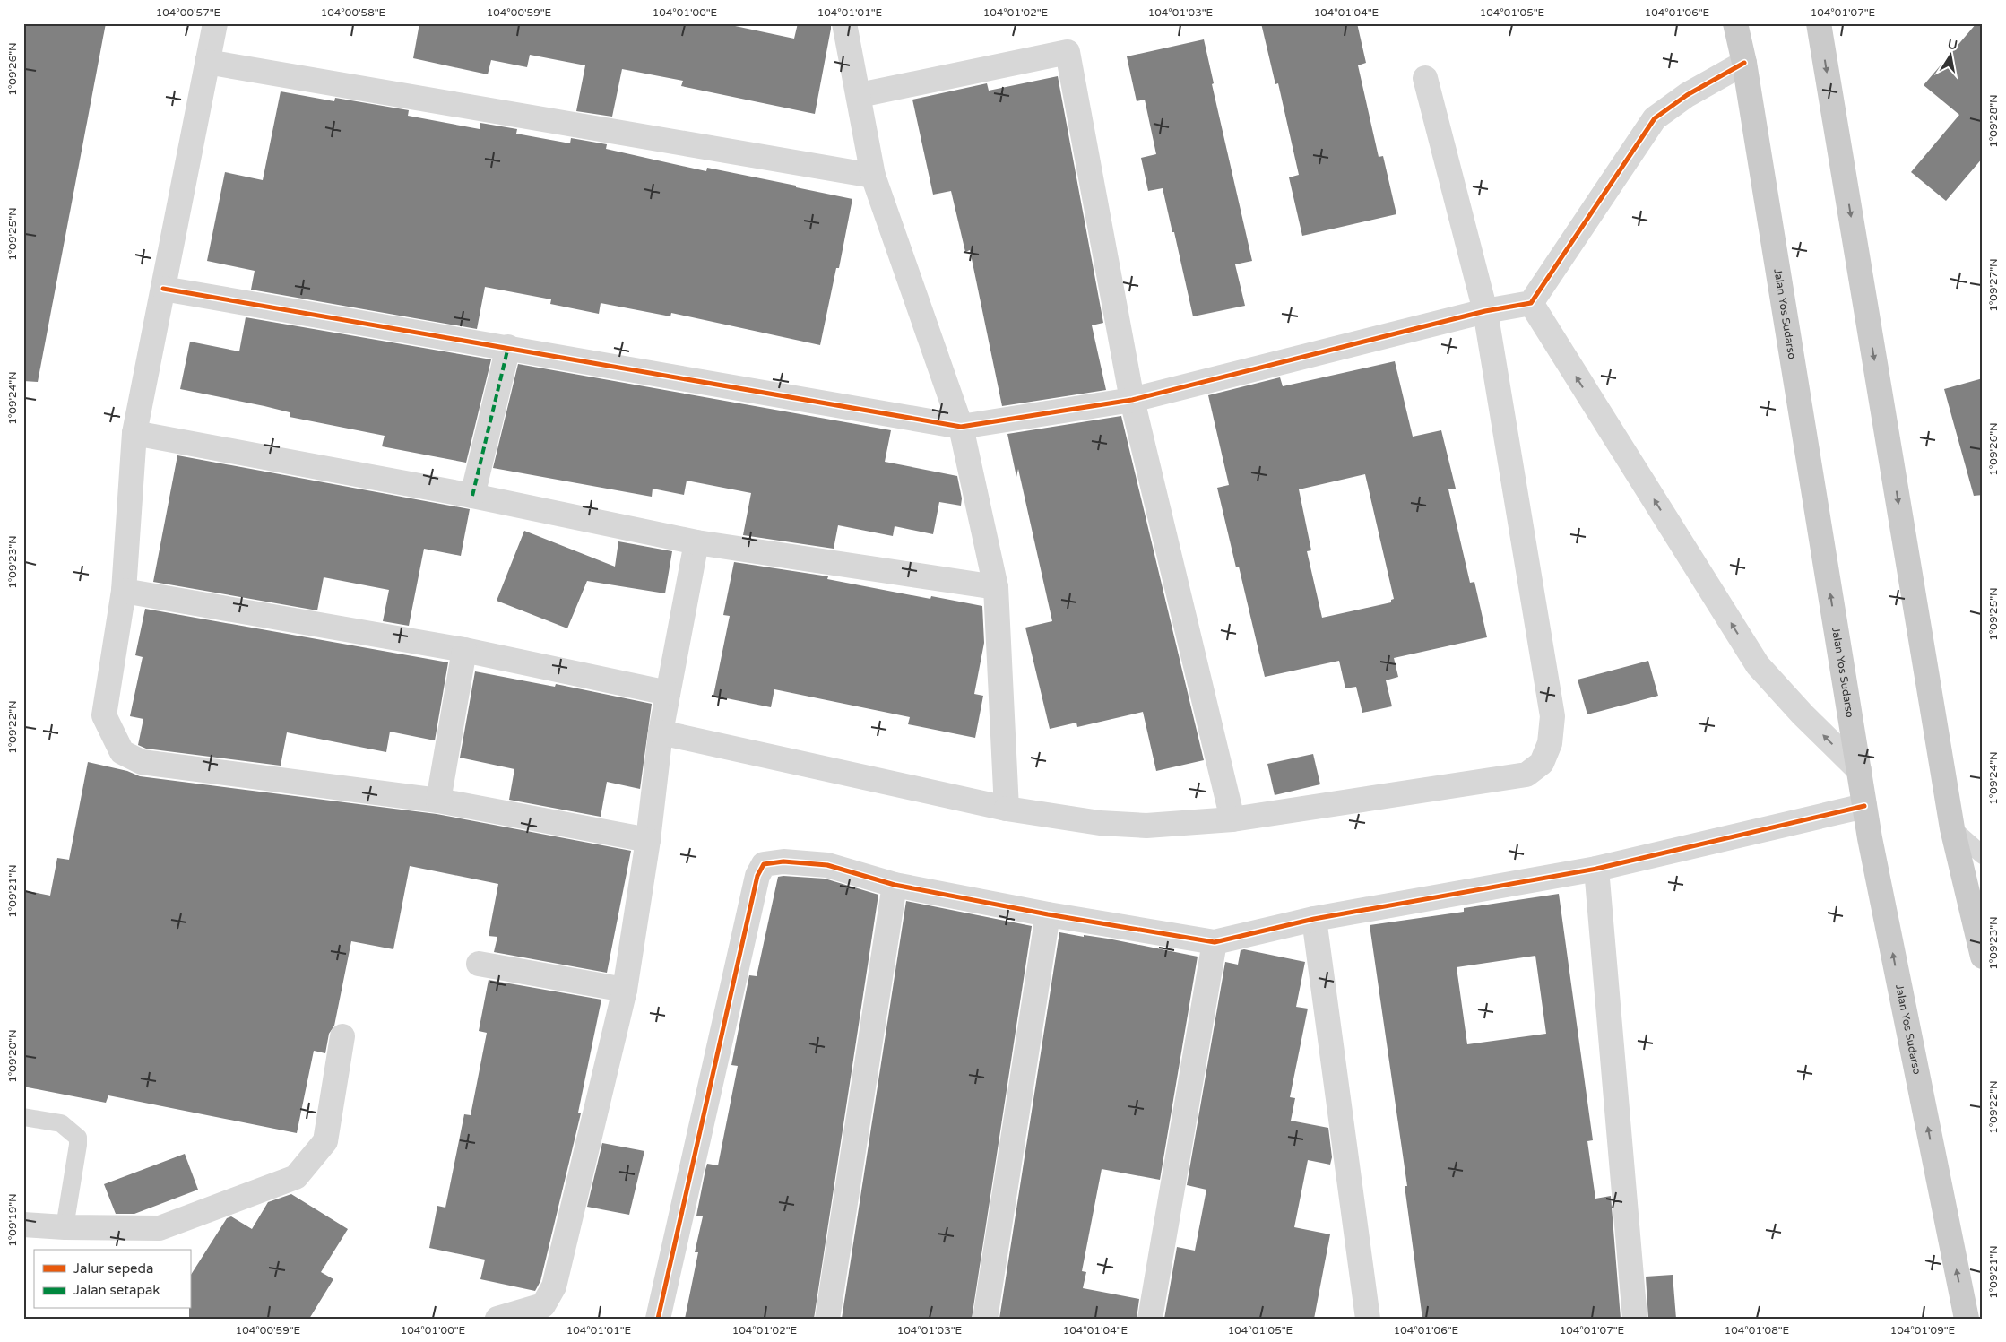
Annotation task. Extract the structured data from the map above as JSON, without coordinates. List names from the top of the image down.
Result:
{
  "streets": {
    "main road": ["Jalan Yos Sudarso"]
  },
  "legend": ["Jalur sepeda", "Jalan setapak"],
  "north": "top",
  "coordinates": [
    "104°00'57\"E",
    "104°00'58\"E",
    "104°00'59\"E",
    "104°01'00\"E",
    "104°01'01\"E",
    "104°01'02\"E",
    "104°01'03\"E",
    "104°01'04\"E",
    "104°01'05\"E",
    "104°01'06\"E",
    "104°01'07\"E",
    "1°09'26\"N",
    "1°09'28\"N",
    "1°09'25\"N",
    "1°09'27\"N",
    "1°09'24\"N",
    "1°09'23\"N",
    "1°09'22\"N",
    "1°09'21\"N",
    "1°09'20\"N",
    "1°09'19\"N",
    "104°01'08\"E",
    "104°01'09\"E"
  ]
}
